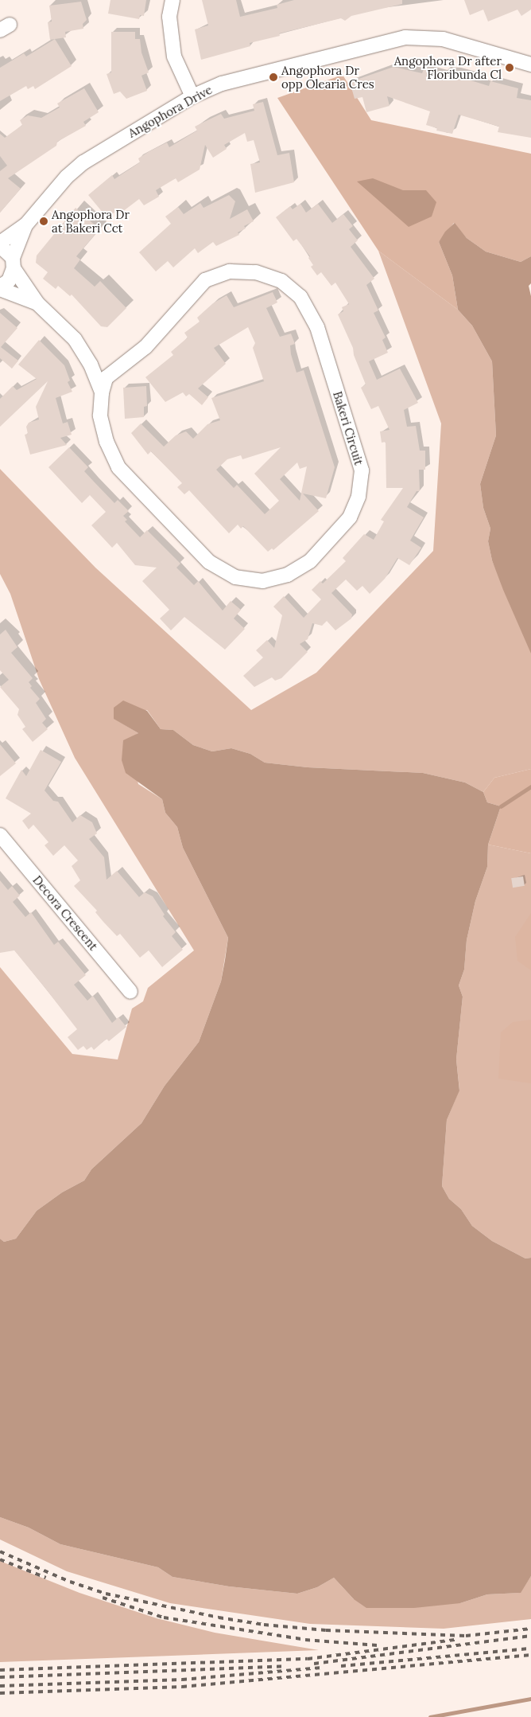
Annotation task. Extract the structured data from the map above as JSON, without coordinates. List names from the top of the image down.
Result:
{
  "streets": {
    "street": ["Angophora Drive", "Bakeri Circuit", "Decora Crescent"]
  },
  "crossings": [
    ["Angophora Drive", "Bakeri Circuit"]
  ],
  "places": ["Angophora Dr after Floribunda Cl", "Angophora Dr opp Olearia Cres", "Angophora Dr at Bakeri Cct"]
}
